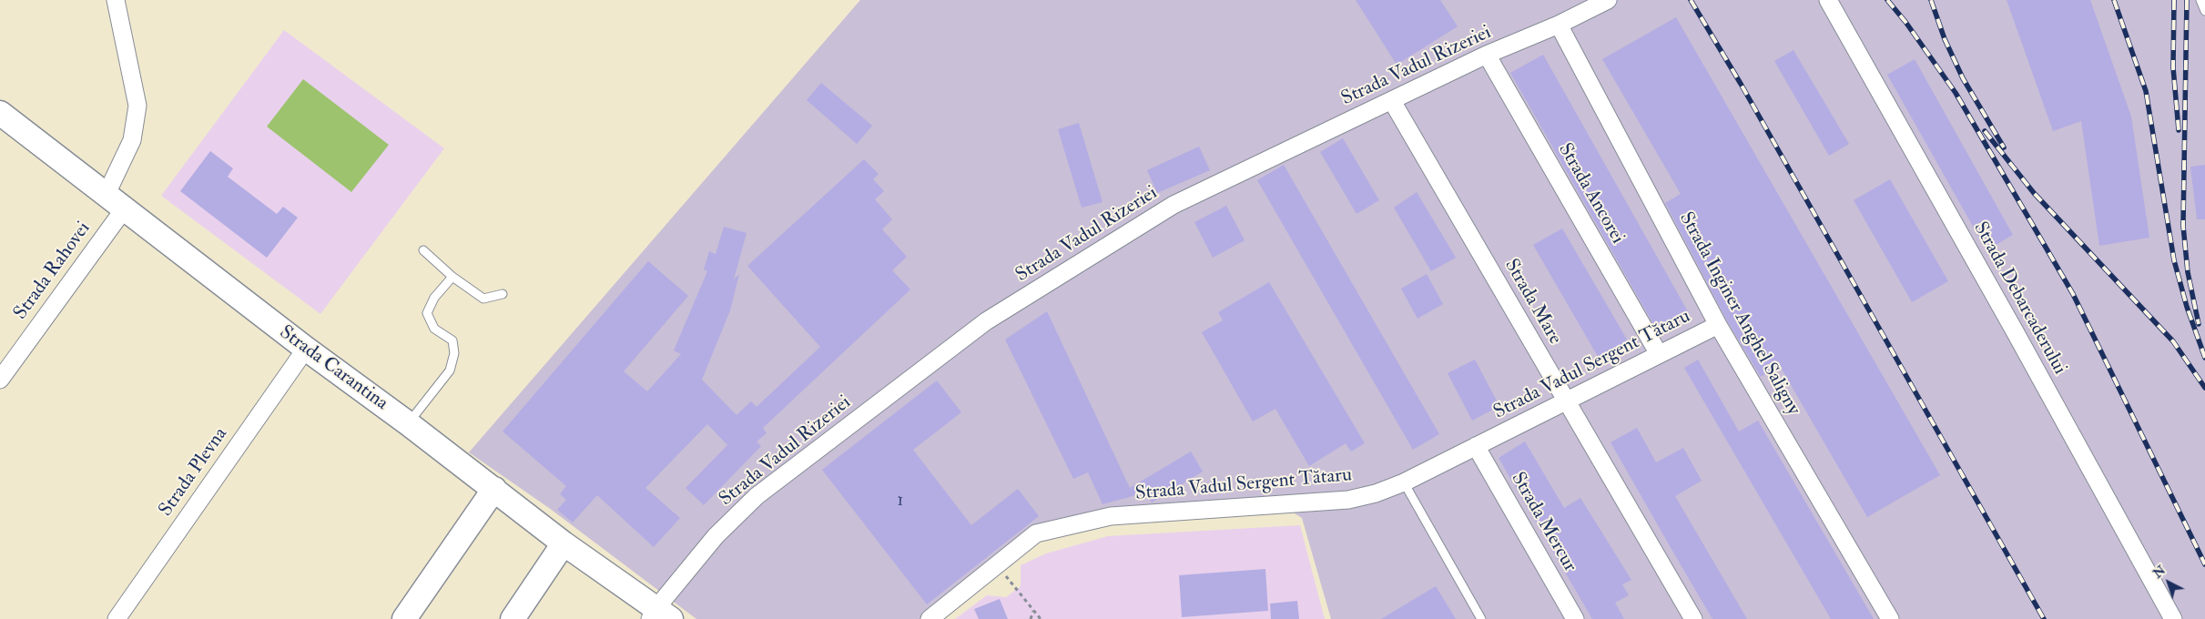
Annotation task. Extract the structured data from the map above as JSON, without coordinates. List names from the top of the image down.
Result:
{
  "streets": {
    "main road": ["Strada Carantina"],
    "street": [
      "Strada Vadul Rizeriei",
      "Strada Ancorei",
      "Strada Rahovei",
      "Strada Debarcaderului",
      "Strada Mare",
      "Strada Inginer Anghel Saligny",
      "Strada Vadul Sergent Tătaru",
      "Strada Plevna",
      "Strada Mercur"
    ]
  },
  "crossings": [
    ["Strada Vadul Rizeriei", "Strada Ancorei"],
    ["Strada Vadul Rizeriei", "Strada Mare"],
    ["Strada Vadul Rizeriei", "Strada Inginer Anghel Saligny"],
    ["Strada Vadul Rizeriei", "Strada Carantina"],
    ["Strada Ancorei", "Strada Vadul Sergent Tătaru"],
    ["Strada Rahovei", "Strada Carantina"],
    ["Strada Mare", "Strada Vadul Sergent Tătaru"],
    ["Strada Inginer Anghel Saligny", "Strada Vadul Sergent Tătaru"],
    ["Strada Vadul Sergent Tătaru", "Strada Mercur"],
    ["Strada Carantina", "Strada Plevna"]
  ],
  "house_numbers": ["1"],
  "north": "top left"
}
